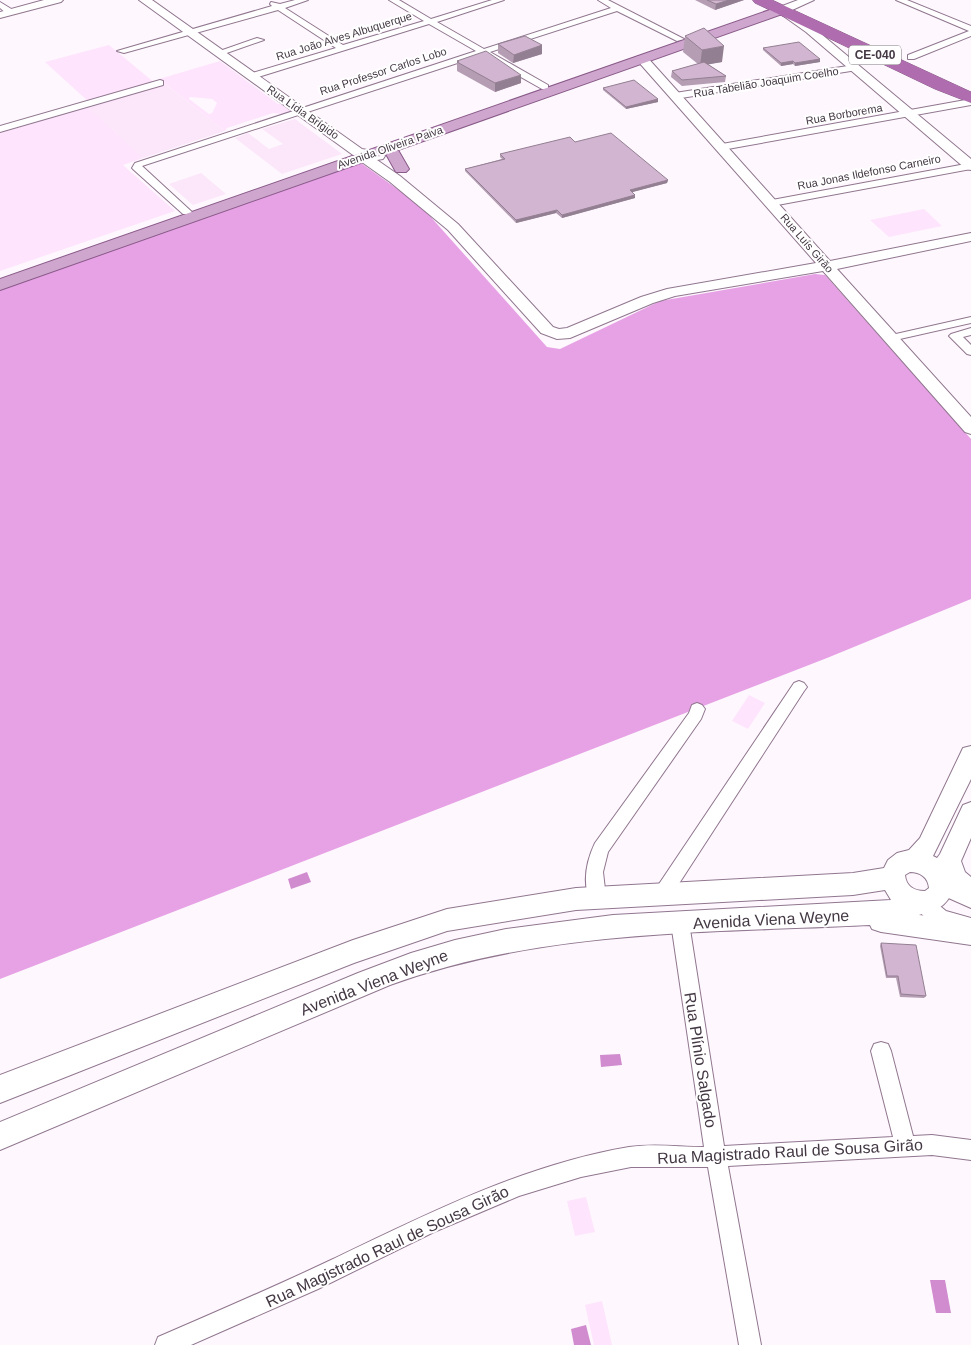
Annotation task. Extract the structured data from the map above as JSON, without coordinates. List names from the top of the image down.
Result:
{
  "streets": {
    "highway": ["CE-040"],
    "main road": ["Avenida Oliveira Paiva"],
    "street": [
      "Rua João Alves Albuquerque",
      "Rua Professor Carlos Lobo",
      "Rua Tabelião Joaquim Coelho",
      "Rua Lídia Brígido",
      "Rua Borborema",
      "Rua Jonas Ildefonso Carneiro",
      "Rua Luís Girão",
      "Avenida Viena Weyne",
      "Rua Plínio Salgado",
      "Rua Magistrado Raul de Sousa Girão"
    ]
  },
  "crossings": [
    ["Rua João Alves Albuquerque", "Rua Lídia Brígido"],
    ["CE-040", "Rua Tabelião Joaquim Coelho"],
    ["CE-040", "Avenida Oliveira Paiva"],
    ["Rua Professor Carlos Lobo", "Rua Lídia Brígido"],
    ["Rua Professor Carlos Lobo", "Avenida Oliveira Paiva"],
    ["Rua Tabelião Joaquim Coelho", "Rua Luís Girão"],
    ["Rua Lídia Brígido", "Avenida Oliveira Paiva"],
    ["Rua Lídia Brígido", "Rua Luís Girão"],
    ["Rua Borborema", "Rua Luís Girão"],
    ["Avenida Oliveira Paiva", "Rua Luís Girão"],
    ["Rua Jonas Ildefonso Carneiro", "Rua Luís Girão"],
    ["Avenida Viena Weyne", "Rua Plínio Salgado"],
    ["Rua Plínio Salgado", "Rua Magistrado Raul de Sousa Girão"]
  ]
}
